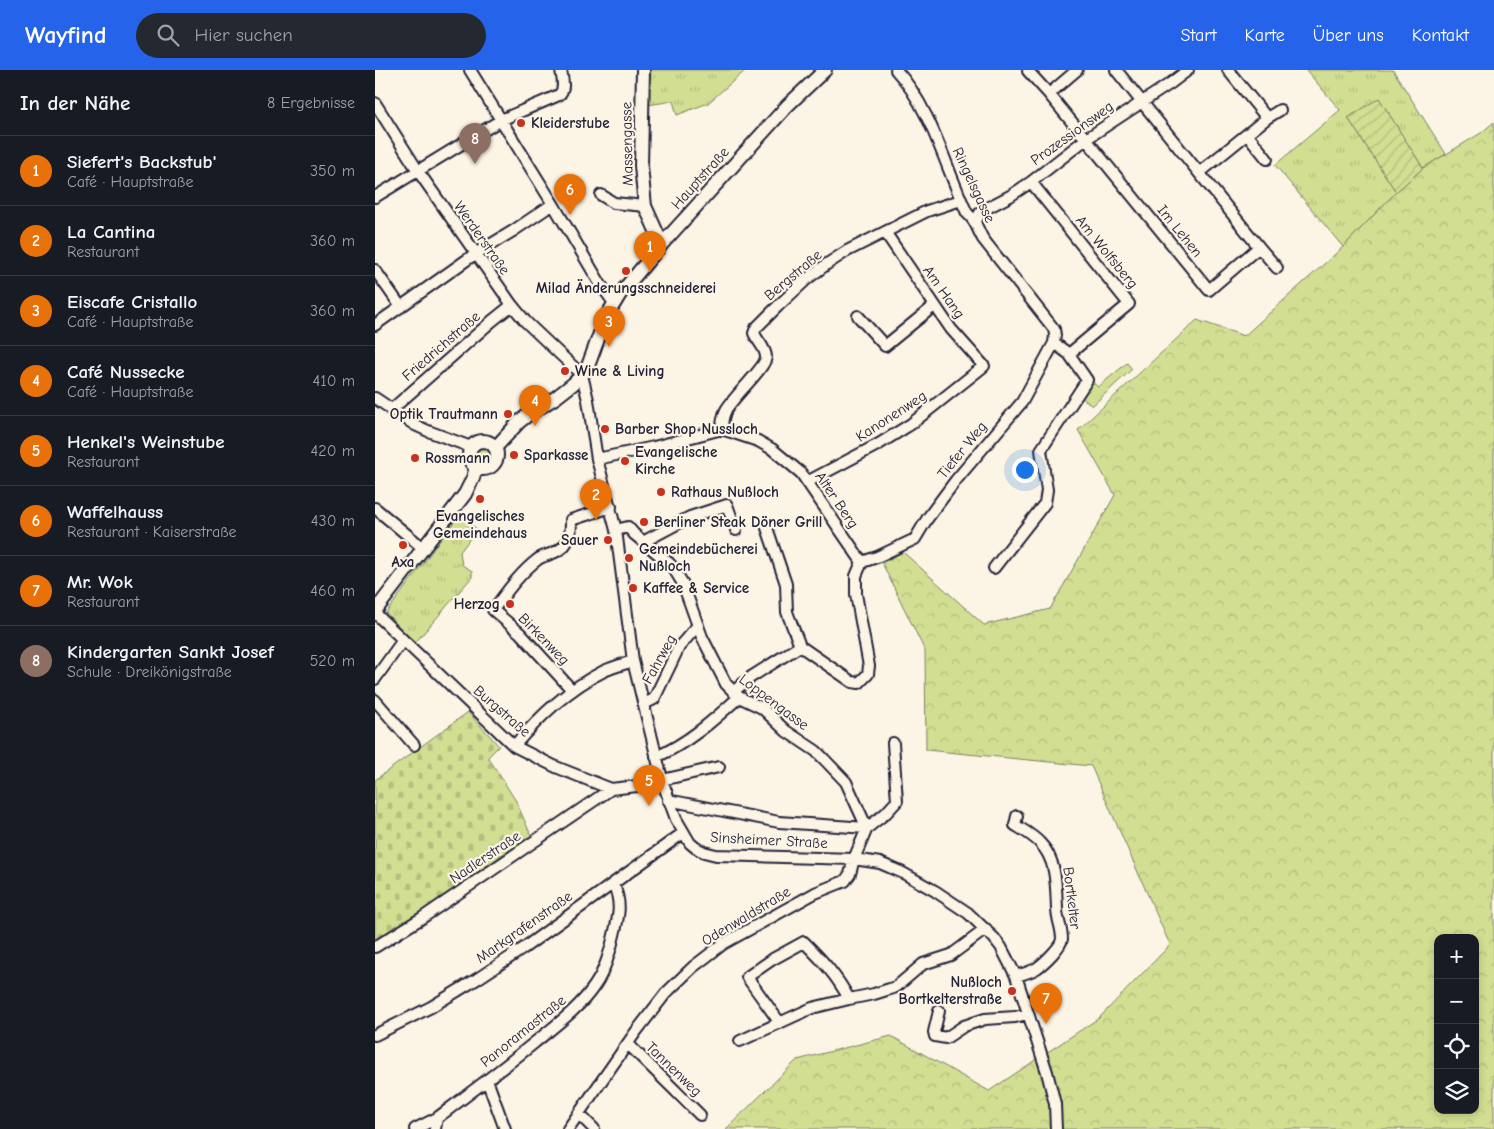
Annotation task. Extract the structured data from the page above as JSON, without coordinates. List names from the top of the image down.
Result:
{
  "streets": {
    "main road": ["Massengasse", "Hauptstraße"],
    "street": [
      "Prozessionsweg",
      "Ringelsgasse",
      "Im Lehen",
      "Werderstraße",
      "Am Wolfsberg",
      "Bergstraße",
      "Am Hang",
      "Friedrichstraße",
      "Kanonenweg",
      "Tiefer Weg",
      "Alter Berg",
      "Birkenweg",
      "Fahrweg",
      "Loppengasse",
      "Burgstraße",
      "Sinsheimer Straße",
      "Nadlerstraße",
      "Bortkelter",
      "Odenwaldstraße",
      "Markgrafenstraße",
      "Panoramastraße",
      "Tannenweg"
    ]
  },
  "crossings": [
    ["Prozessionsweg", "Ringelsgasse"],
    ["Prozessionsweg", "Im Lehen"],
    ["Prozessionsweg", "Am Wolfsberg"],
    ["Massengasse", "Hauptstraße"],
    ["Hauptstraße", "Werderstraße"],
    ["Hauptstraße", "Sinsheimer Straße"],
    ["Ringelsgasse", "Bergstraße"],
    ["Ringelsgasse", "Tiefer Weg"],
    ["Werderstraße", "Friedrichstraße"],
    ["Werderstraße", "Sinsheimer Straße"],
    ["Bergstraße", "Am Hang"],
    ["Bergstraße", "Alter Berg"],
    ["Am Hang", "Kanonenweg"],
    ["Kanonenweg", "Alter Berg"],
    ["Tiefer Weg", "Alter Berg"],
    ["Birkenweg", "Sinsheimer Straße"],
    ["Fahrweg", "Loppengasse"],
    ["Fahrweg", "Sinsheimer Straße"],
    ["Loppengasse", "Sinsheimer Straße"],
    ["Burgstraße", "Sinsheimer Straße"],
    ["Burgstraße", "Nadlerstraße"],
    ["Sinsheimer Straße", "Bortkelter"],
    ["Sinsheimer Straße", "Odenwaldstraße"],
    ["Sinsheimer Straße", "Markgrafenstraße"],
    ["Odenwaldstraße", "Tannenweg"],
    ["Markgrafenstraße", "Panoramastraße"]
  ],
  "places": [
    "Kleiderstube",
    "Milad Änderungsschneiderei",
    "Wine & Living",
    "Optik Trautmann",
    "Barber Shop Nussloch",
    "Sparkasse",
    "Rossmann",
    "Evangelische Kirche",
    "Rathaus Nußloch",
    "Evangelisches Gemeindehaus",
    "Berliner Steak Döner Grill",
    "Sauer",
    "Axa",
    "Gemeindebücherei Nußloch",
    "Kaffee & Service",
    "Herzog",
    "Nußloch Bortkelterstraße"
  ],
  "page": {
    "header": "Wayfind",
    "search": "Hier suchen",
    "nav": [
      "Start",
      "Karte",
      "Über uns",
      "Kontakt"
    ],
    "heading": ["In der Nähe", "8 Ergebnisse"],
    "pins": [
      "8",
      "6",
      "1",
      "3",
      "4",
      "2",
      "5",
      "7"
    ],
    "list": [
      {
        "mark": "1",
        "name": "Siefert's Backstub'",
        "note": "Café · Hauptstraße",
        "value": "350 m"
      },
      {
        "mark": "2",
        "name": "La Cantina",
        "note": "Restaurant",
        "value": "360 m"
      },
      {
        "mark": "3",
        "name": "Eiscafe Cristallo",
        "note": "Café · Hauptstraße",
        "value": "360 m"
      },
      {
        "mark": "4",
        "name": "Café Nussecke",
        "note": "Café · Hauptstraße",
        "value": "410 m"
      },
      {
        "mark": "5",
        "name": "Henkel's Weinstube",
        "note": "Restaurant",
        "value": "420 m"
      },
      {
        "mark": "6",
        "name": "Waffelhauss",
        "note": "Restaurant · Kaiserstraße",
        "value": "430 m"
      },
      {
        "mark": "7",
        "name": "Mr. Wok",
        "note": "Restaurant",
        "value": "460 m"
      },
      {
        "mark": "8",
        "name": "Kindergarten Sankt Josef",
        "note": "Schule · Dreikönigstraße",
        "value": "520 m"
      }
    ],
    "map_buttons": ["+", "−"]
  }
}
